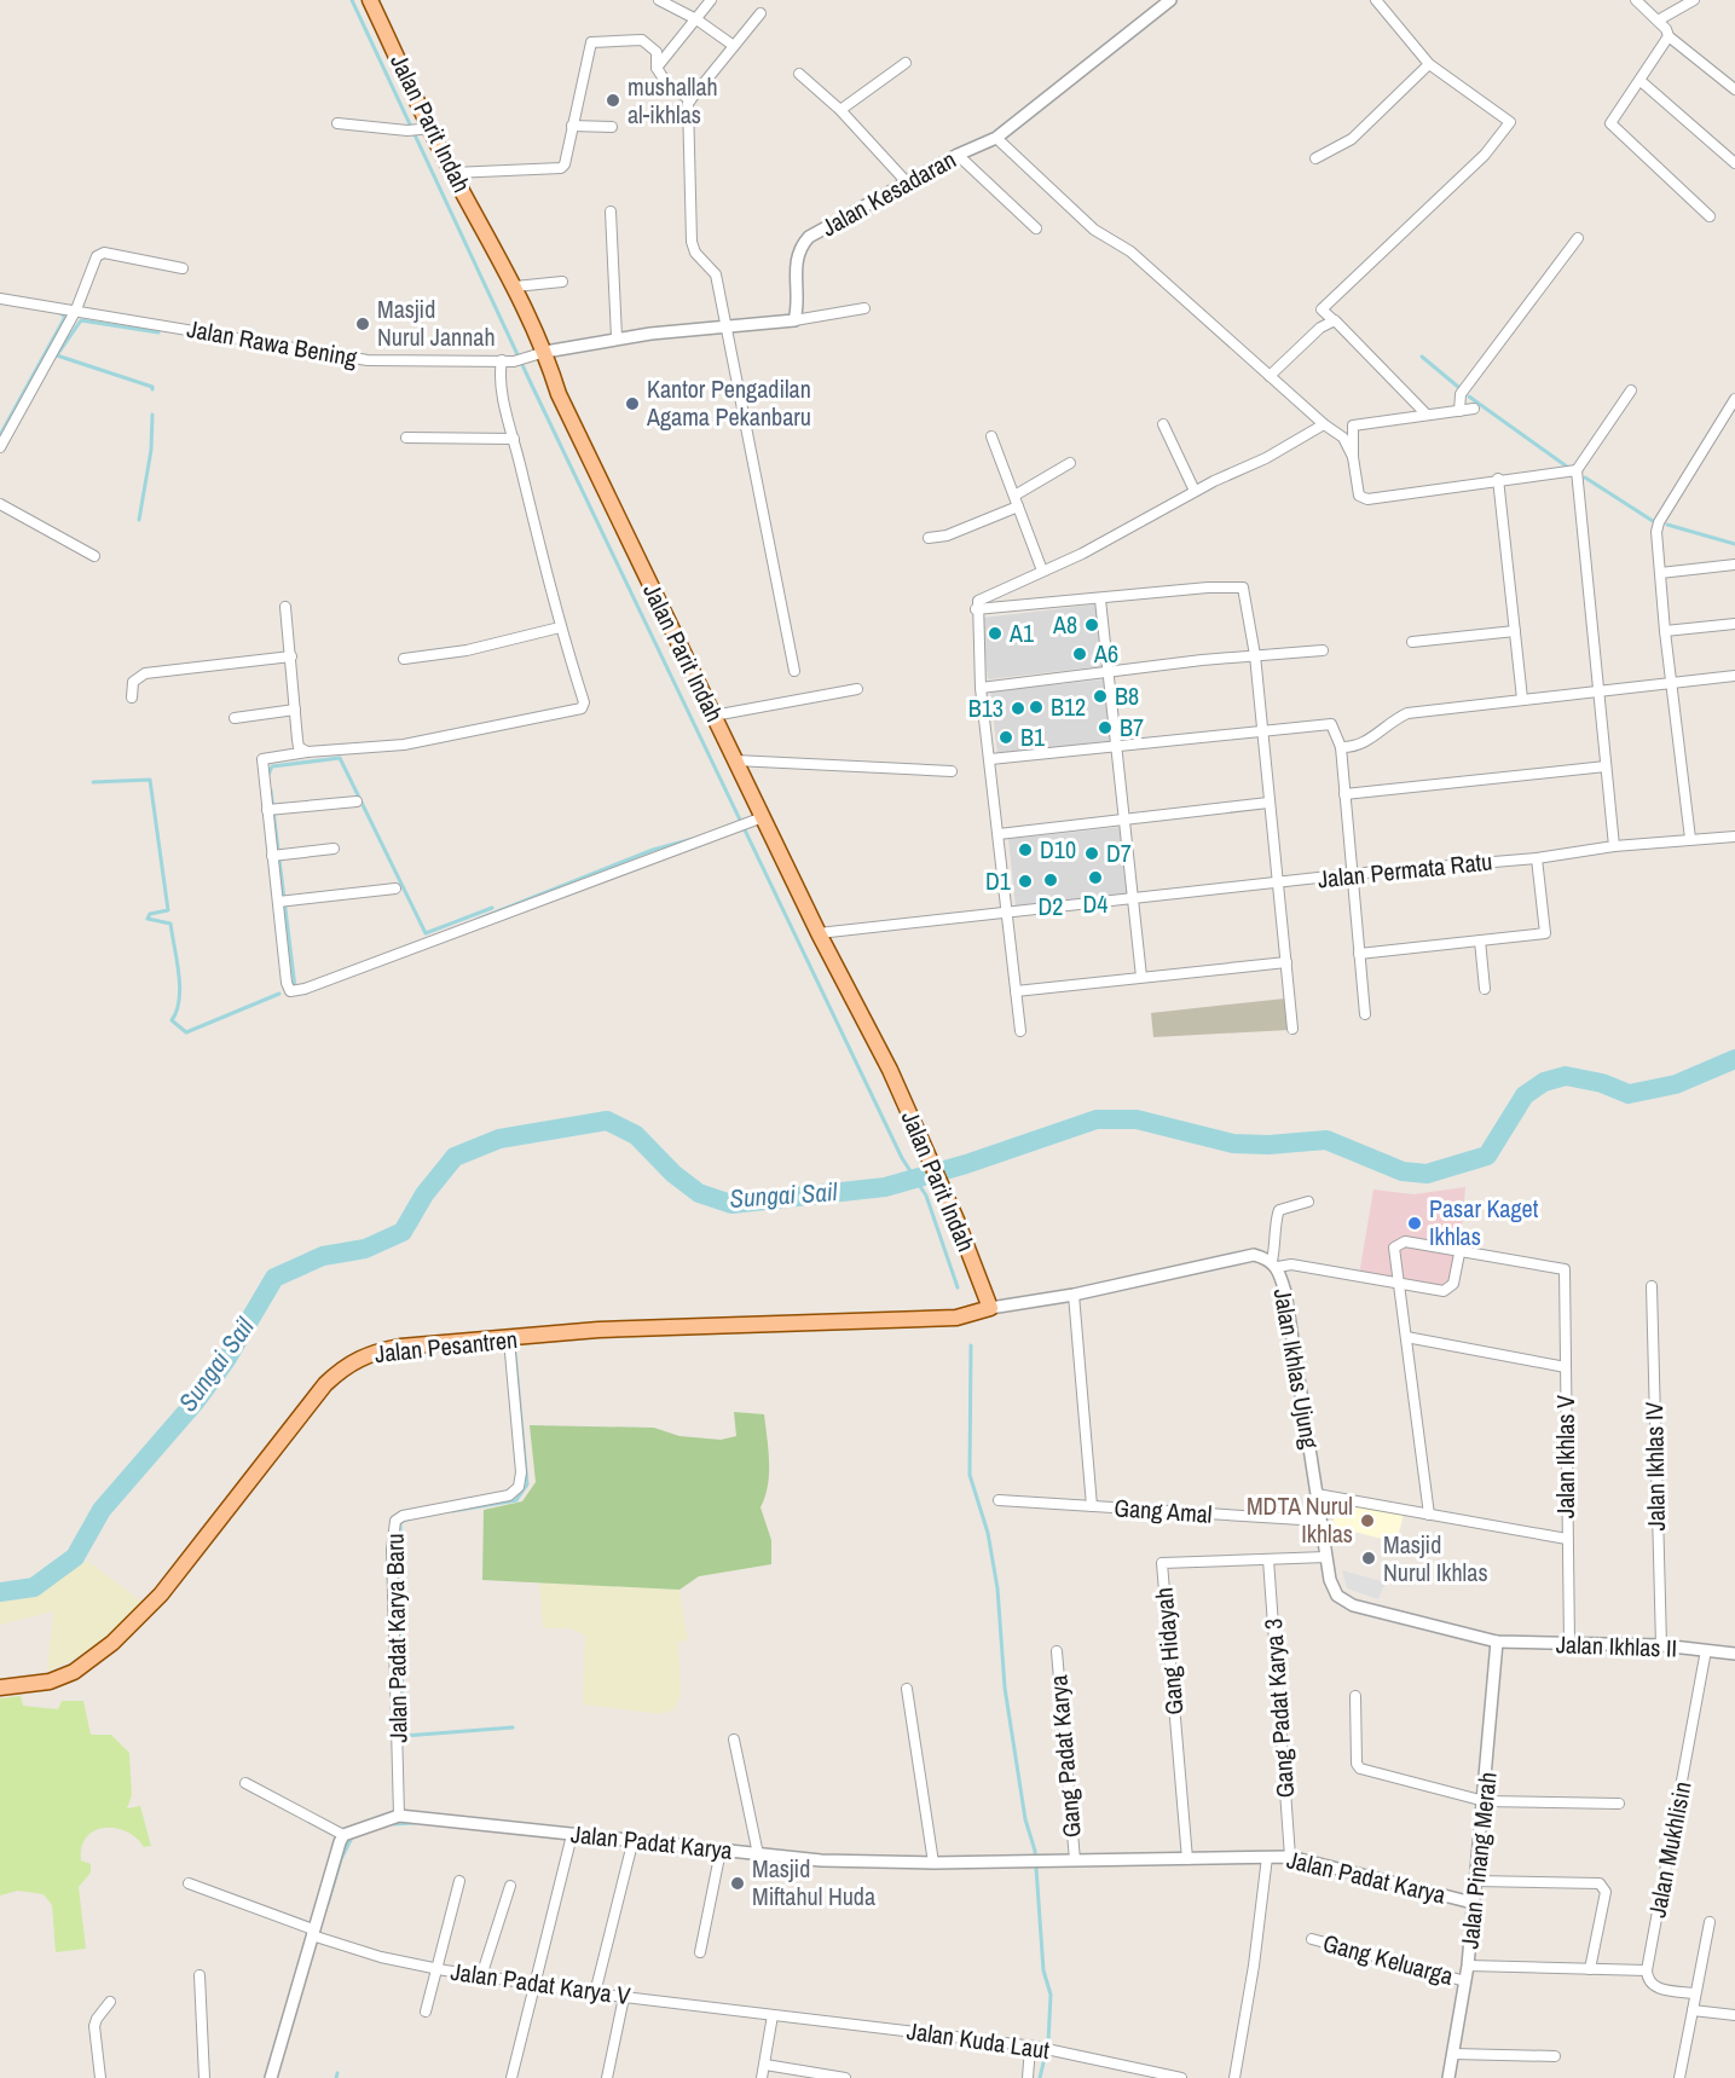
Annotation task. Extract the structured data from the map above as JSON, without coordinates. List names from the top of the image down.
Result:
{
  "streets": {
    "main road": ["Jalan Parit Indah", "Jalan Pesantren"],
    "street": [
      "Jalan Kesadaran",
      "Jalan Rawa Bening",
      "Jalan Permata Ratu",
      "Jalan Ikhlas Ujung",
      "Jalan Ikhlas V",
      "Jalan Ikhlas IV",
      "Gang Amal",
      "Jalan Padat Karya Baru",
      "Jalan Ikhlas II",
      "Gang Hidayah",
      "Gang Padat Karya 3",
      "Gang Padat Karya",
      "Jalan Padat Karya",
      "Jalan Mukhlisin",
      "Jalan Pinang Merah",
      "Gang Keluarga",
      "Jalan Padat Karya V",
      "Jalan Kuda Laut"
    ]
  },
  "crossings": [
    ["Jalan Parit Indah", "Jalan Rawa Bening"],
    ["Jalan Parit Indah", "Jalan Permata Ratu"],
    ["Jalan Parit Indah", "Jalan Pesantren"],
    ["Jalan Parit Indah", "Jalan Ikhlas Ujung"],
    ["Jalan Pesantren", "Jalan Ikhlas Ujung"],
    ["Jalan Pesantren", "Jalan Padat Karya Baru"],
    ["Jalan Ikhlas Ujung", "Gang Amal"],
    ["Jalan Ikhlas Ujung", "Jalan Ikhlas II"],
    ["Jalan Ikhlas Ujung", "Gang Hidayah"],
    ["Jalan Ikhlas Ujung", "Jalan Pinang Merah"],
    ["Jalan Ikhlas V", "Jalan Ikhlas II"],
    ["Jalan Ikhlas IV", "Jalan Ikhlas II"],
    ["Jalan Padat Karya Baru", "Jalan Padat Karya"],
    ["Jalan Ikhlas II", "Jalan Mukhlisin"],
    ["Jalan Ikhlas II", "Jalan Pinang Merah"],
    ["Gang Hidayah", "Gang Padat Karya 3"],
    ["Gang Hidayah", "Jalan Padat Karya"],
    ["Gang Padat Karya 3", "Jalan Padat Karya"],
    ["Gang Padat Karya", "Jalan Padat Karya"],
    ["Jalan Padat Karya", "Jalan Pinang Merah"],
    ["Jalan Pinang Merah", "Gang Keluarga"],
    ["Jalan Padat Karya V", "Jalan Kuda Laut"]
  ],
  "water": ["Sungai Sail"],
  "places": [
    "mushallah al-ikhlas",
    "Masjid Nurul Jannah",
    "Kantor Pengadilan Agama Pekanbaru",
    "A8",
    "A1",
    "A6",
    "B8",
    "B12",
    "B13",
    "B7",
    "B1",
    "D10",
    "D7",
    "D4",
    "D2",
    "D1",
    "Pasar Kaget Ikhlas",
    "MDTA Nurul Ikhlas",
    "Masjid Nurul Ikhlas",
    "Masjid Miftahul Huda"
  ]
}
